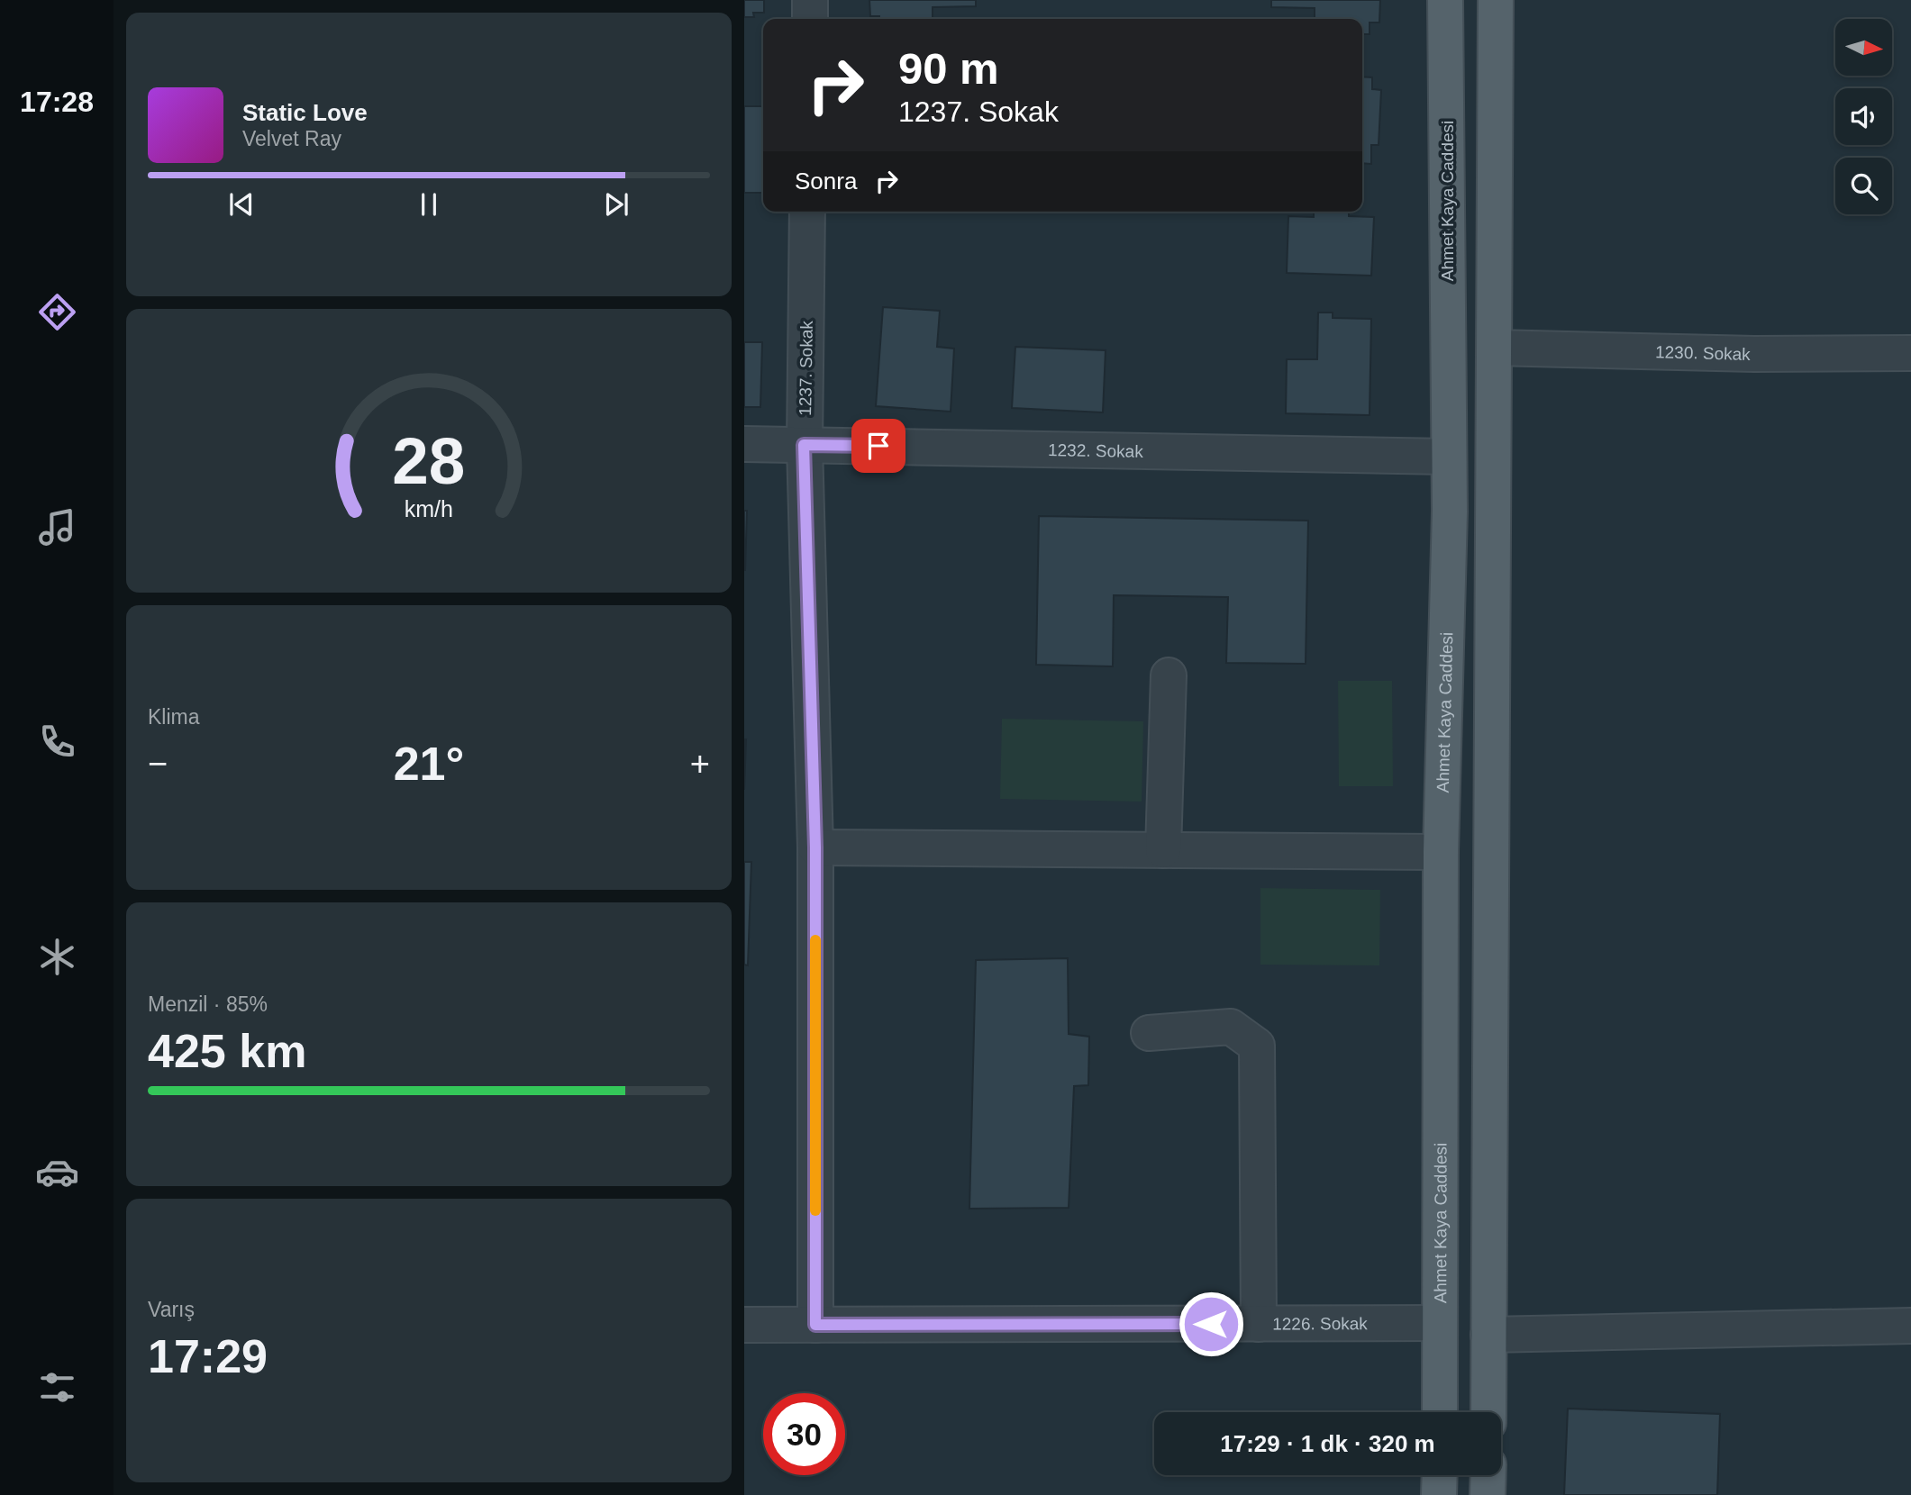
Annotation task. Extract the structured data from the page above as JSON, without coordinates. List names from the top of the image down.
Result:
{
  "streets": {
    "main road": ["Ahmet Kaya Caddesi"],
    "street": [
      "1230. Sokak",
      "1237. Sokak",
      "1232. Sokak",
      "1226. Sokak"
    ]
  },
  "crossings": [
    ["Ahmet Kaya Caddesi", "1232. Sokak"],
    ["Ahmet Kaya Caddesi", "1226. Sokak"],
    ["1237. Sokak", "1232. Sokak"],
    ["1237. Sokak", "1226. Sokak"]
  ],
  "north": "right",
  "page": {
    "tabs": "17:28",
    "turn": ["90 m", "1237. Sokak"],
    "song": ["Static Love", "Velvet Ray"],
    "then": "Sonra",
    "tile": [
      "Klima",
      ["Menzil · 85%", "425 km"],
      ["Varış", "17:29"]
    ],
    "heat": ["−", "21°", "+"],
    "limit": "30",
    "trip": "17:29 · 1 dk · 320 m",
    "gauge": ["28", "km/h"]
  }
}
